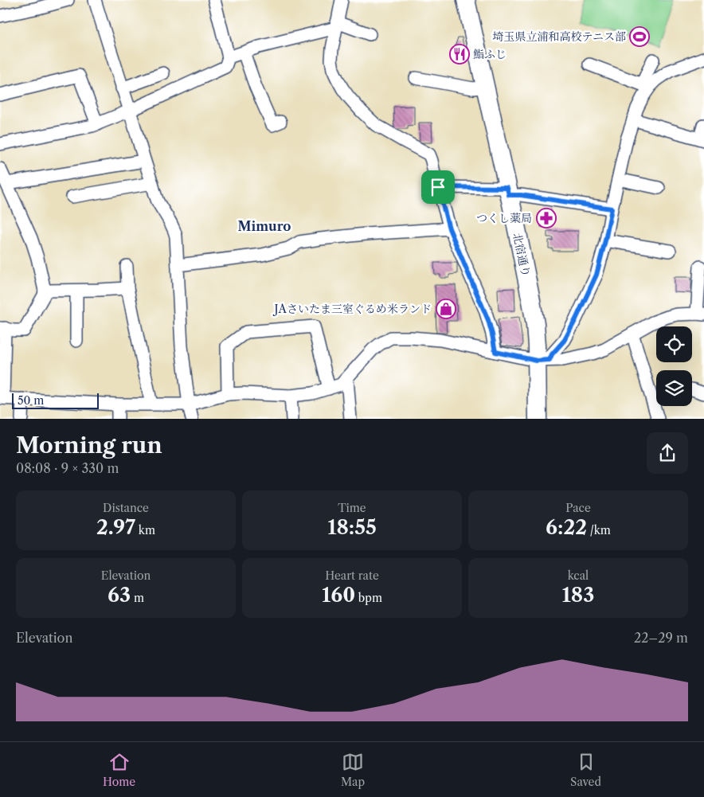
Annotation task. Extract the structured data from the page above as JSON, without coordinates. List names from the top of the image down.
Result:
{
  "streets": {
    "street": ["北宿通り"]
  },
  "districts": ["Mimuro"],
  "places": {
    "sports": ["埼玉県立浦和高校テニス部"],
    "restaurant": ["鮨ふじ"],
    "pharmacy": ["つくし薬局"],
    "shop": ["JAさいたま三室ぐるめ米ランド"]
  },
  "scale_bar": "50 m",
  "page": {
    "scale": "50 m",
    "heading": ["Morning run", "08:08 · 9 × 330 m"],
    "stats": [
      ["Distance", "2.97 km"],
      ["Time", "18:55"],
      ["Pace", "6:22 /km"],
      ["Elevation", "63 m"],
      ["Heart rate", "160 bpm"],
      ["kcal", "183"]
    ],
    "chart": ["Elevation", "22–29 m"],
    "tabs": ["Home", "Map", "Saved"]
  }
}
